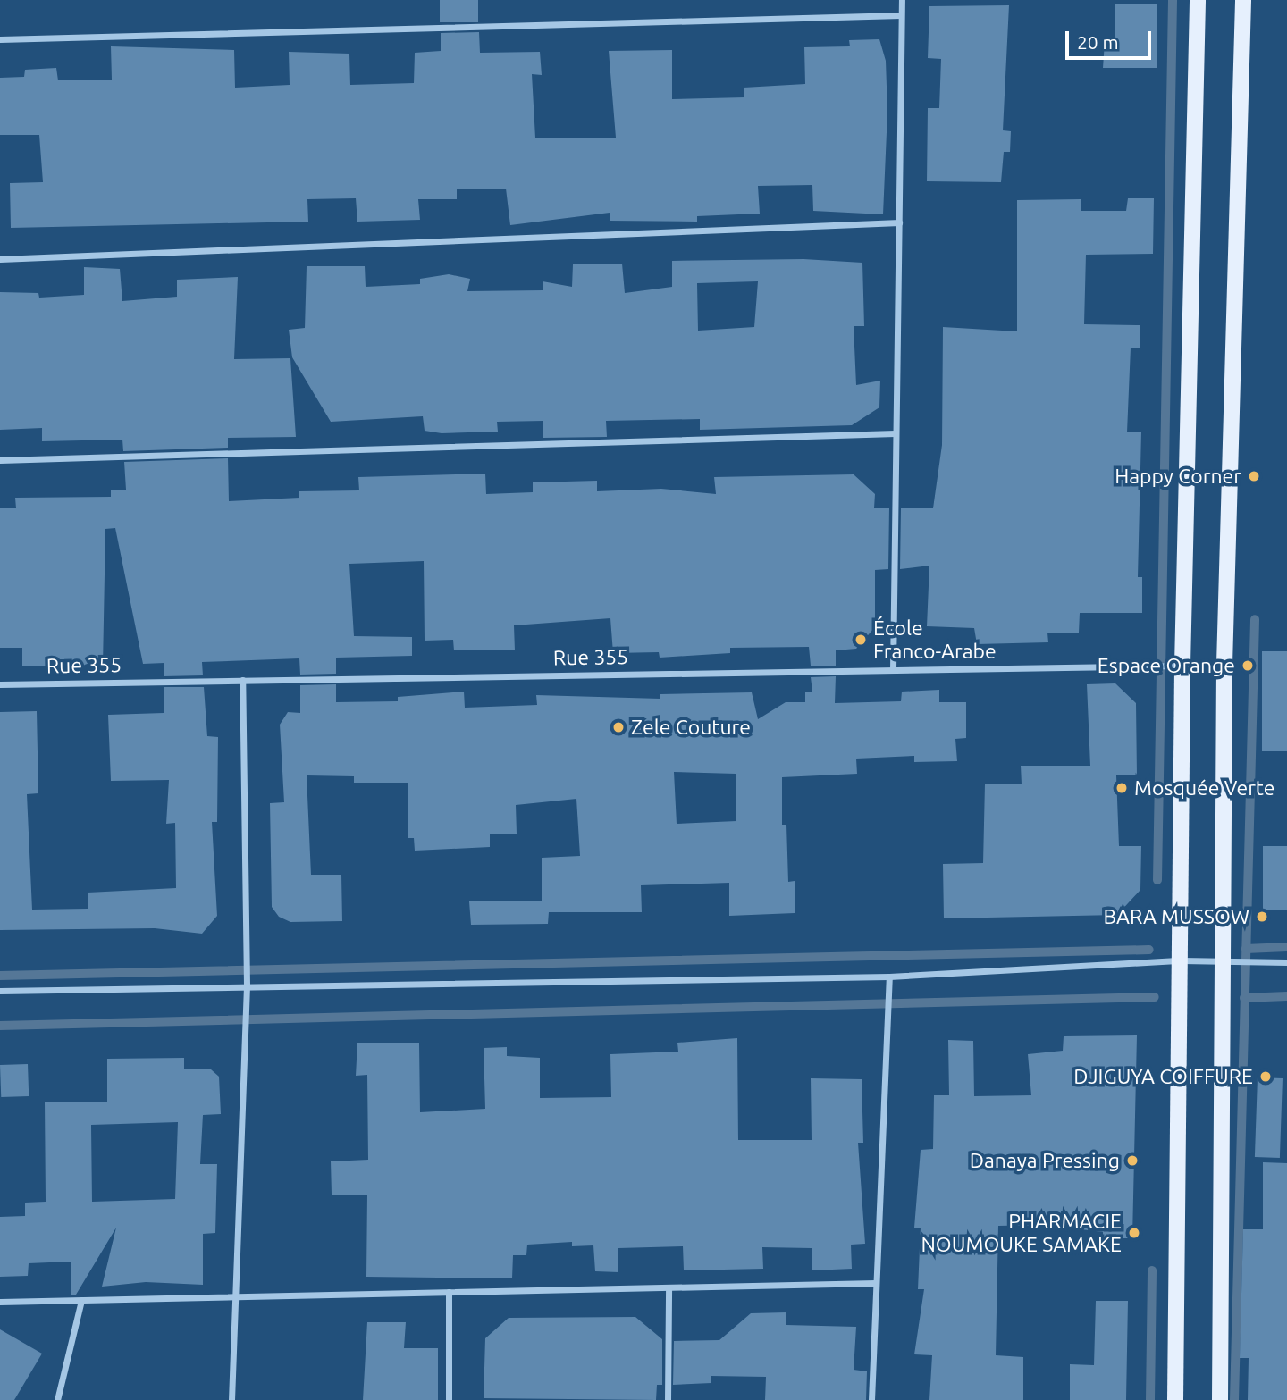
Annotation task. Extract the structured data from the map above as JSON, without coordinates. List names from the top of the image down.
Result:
{
  "streets": {
    "street": ["Rue 355"]
  },
  "places": [
    "Happy Corner",
    "École Franco-Arabe",
    "Espace Orange",
    "Zele Couture",
    "Mosquée Verte",
    "BARA MUSSOW",
    "DJIGUYA COIFFURE",
    "Danaya Pressing",
    "PHARMACIE NOUMOUKE SAMAKE"
  ],
  "scale_bar": "20 m"
}
